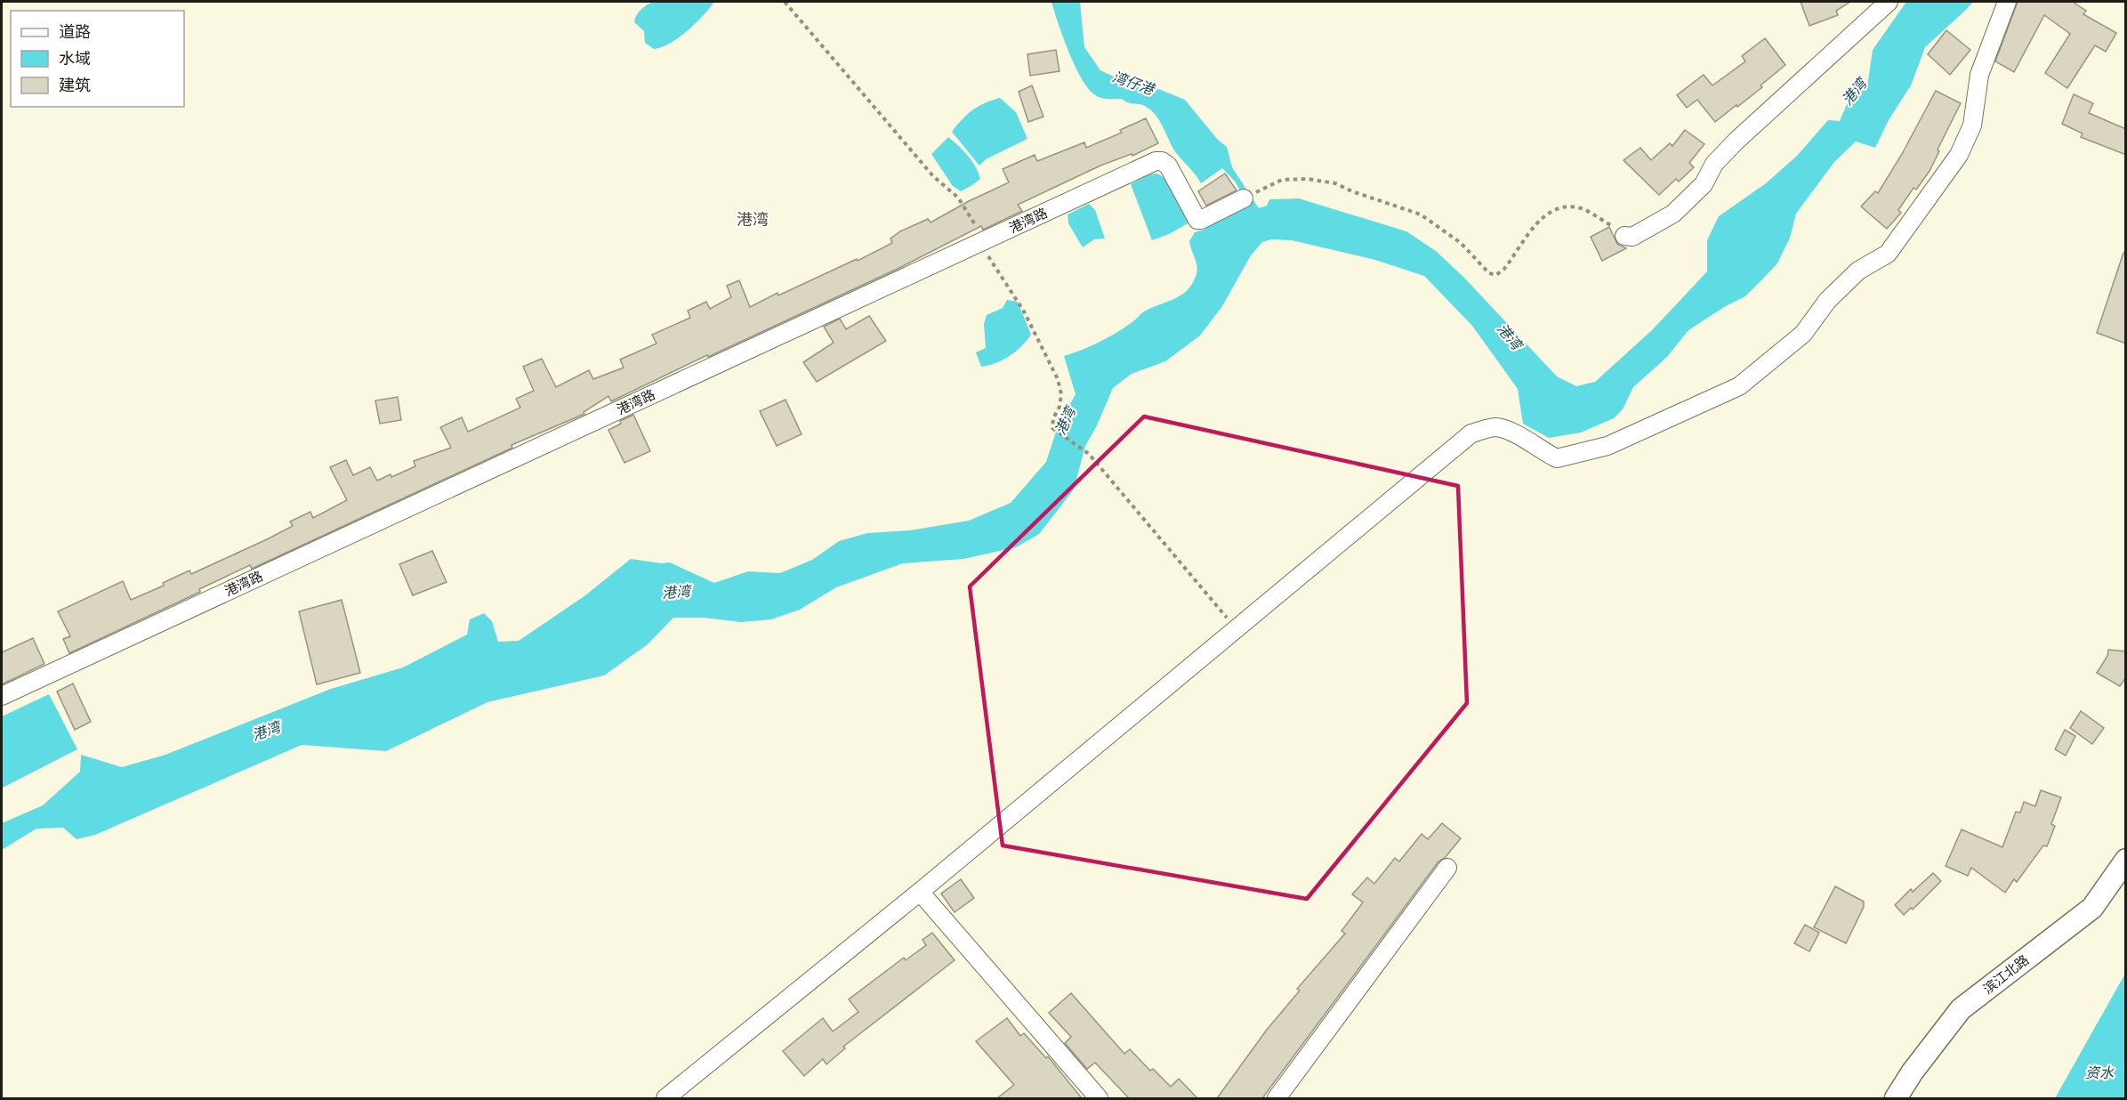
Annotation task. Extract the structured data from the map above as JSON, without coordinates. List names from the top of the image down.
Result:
{
  "streets": {
    "street": ["港湾路", "滨江北路"]
  },
  "districts": ["港湾"],
  "water": ["湾仔港", "港湾", "资水"],
  "legend": ["道路", "水域", "建筑"]
}
